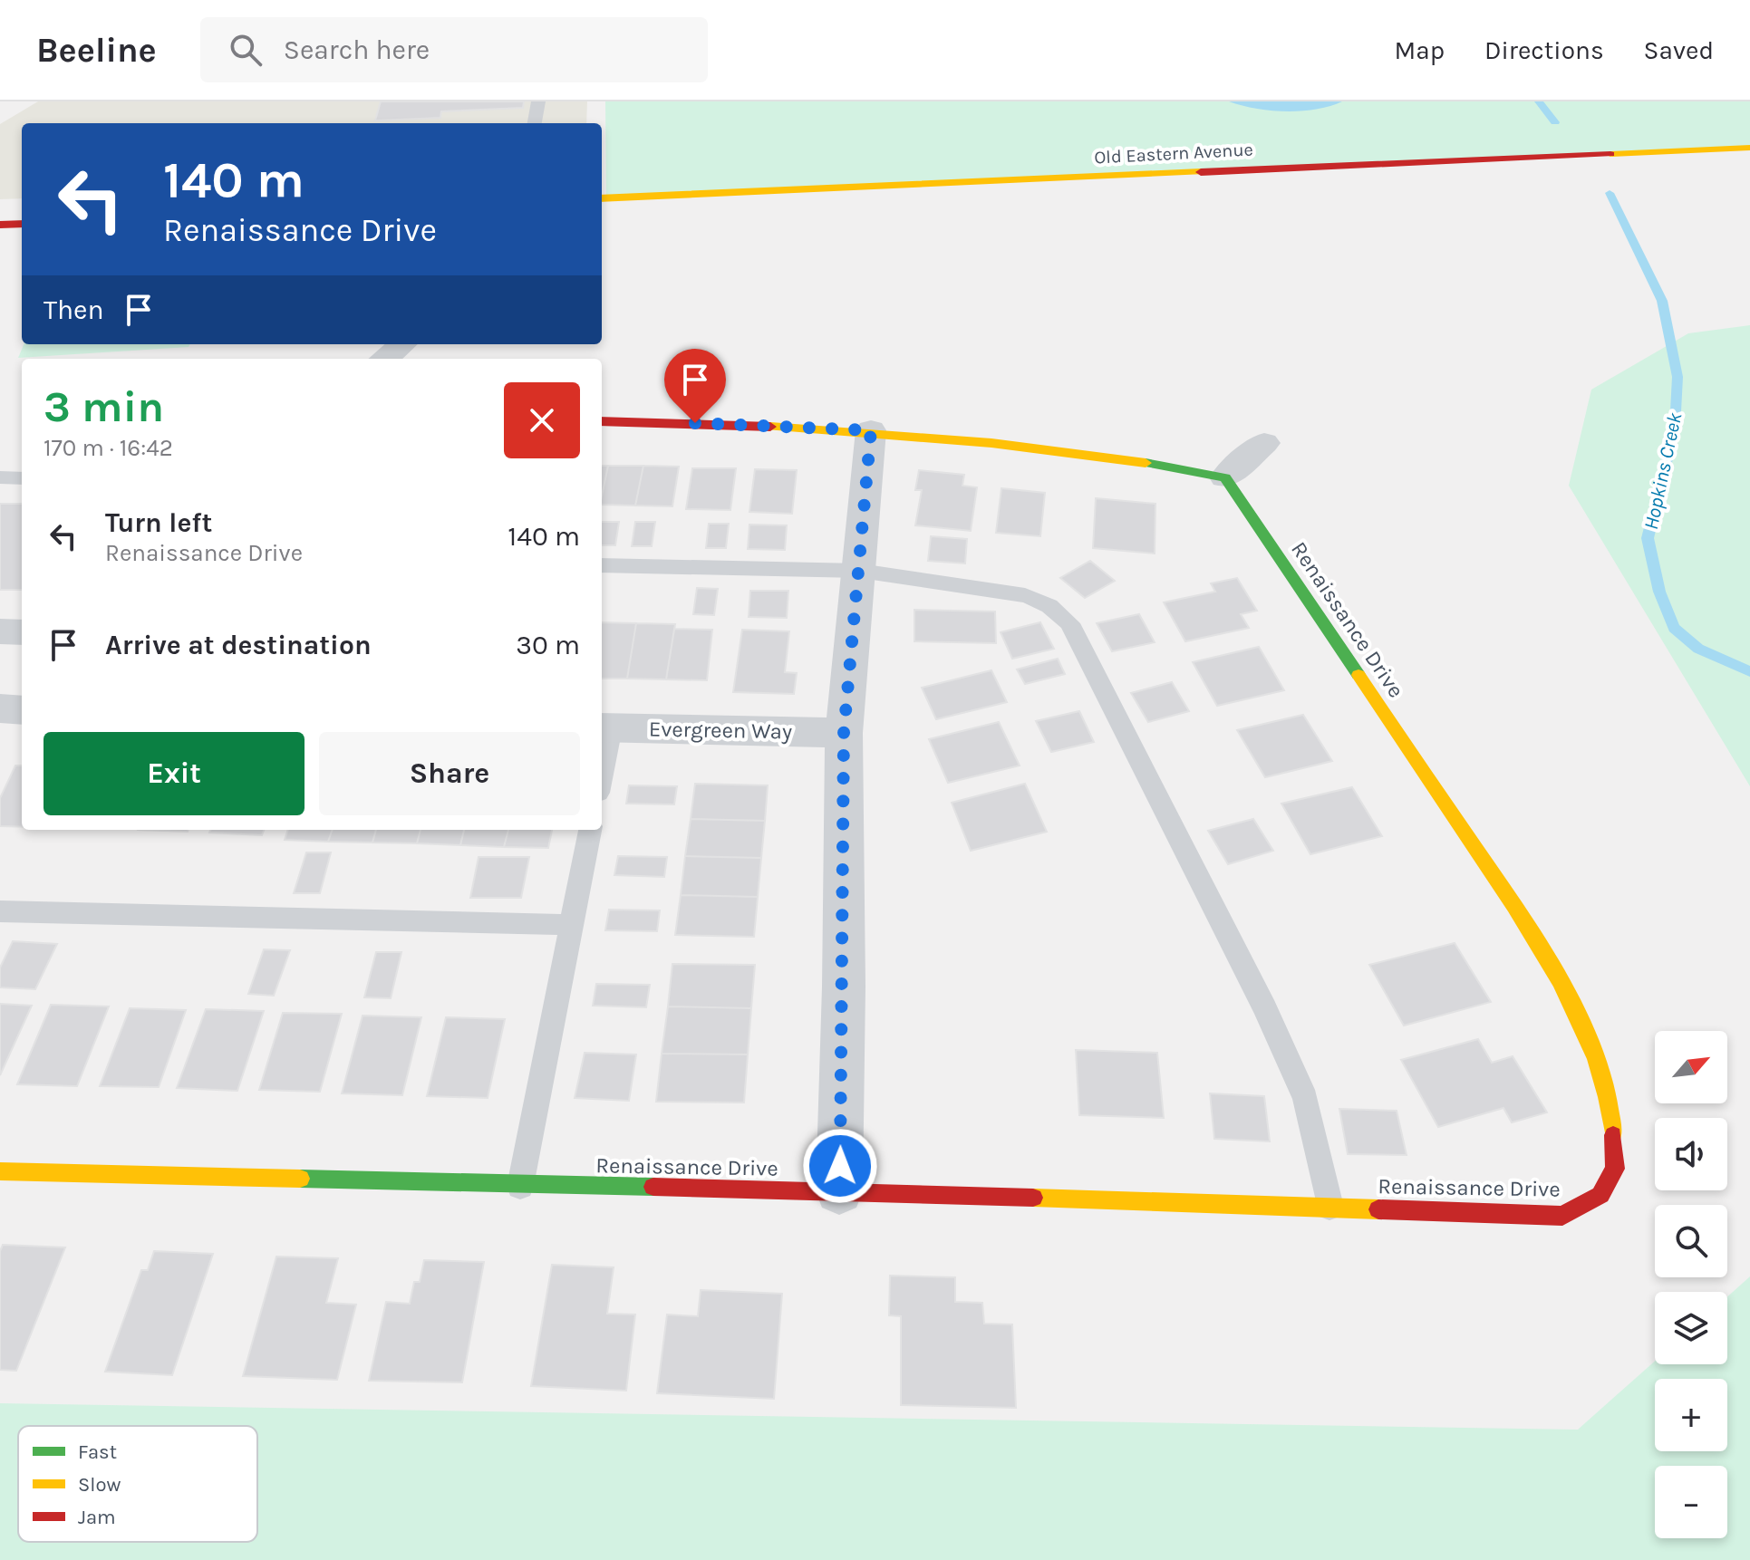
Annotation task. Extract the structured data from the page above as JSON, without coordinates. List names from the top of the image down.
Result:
{
  "streets": {
    "street": ["Old Eastern Avenue", "Renaissance Drive", "Evergreen Way"]
  },
  "water": ["Hopkins Creek"],
  "legend": ["Fast", "Slow", "Jam"],
  "north": "top right",
  "page": {
    "header": "Beeline",
    "search": "Search here",
    "nav": ["Map", "Directions", "Saved"],
    "turn": ["140 m", "Renaissance Drive"],
    "then": "Then",
    "heading": ["3 min", "170 m · 16:42"],
    "list": [
      {
        "name": "Turn left",
        "note": "Renaissance Drive",
        "value": "140 m"
      },
      {
        "name": "Arrive at destination",
        "value": "30 m"
      }
    ],
    "buttons": ["Exit", "Share"],
    "map_buttons": ["+", "−"]
  }
}
